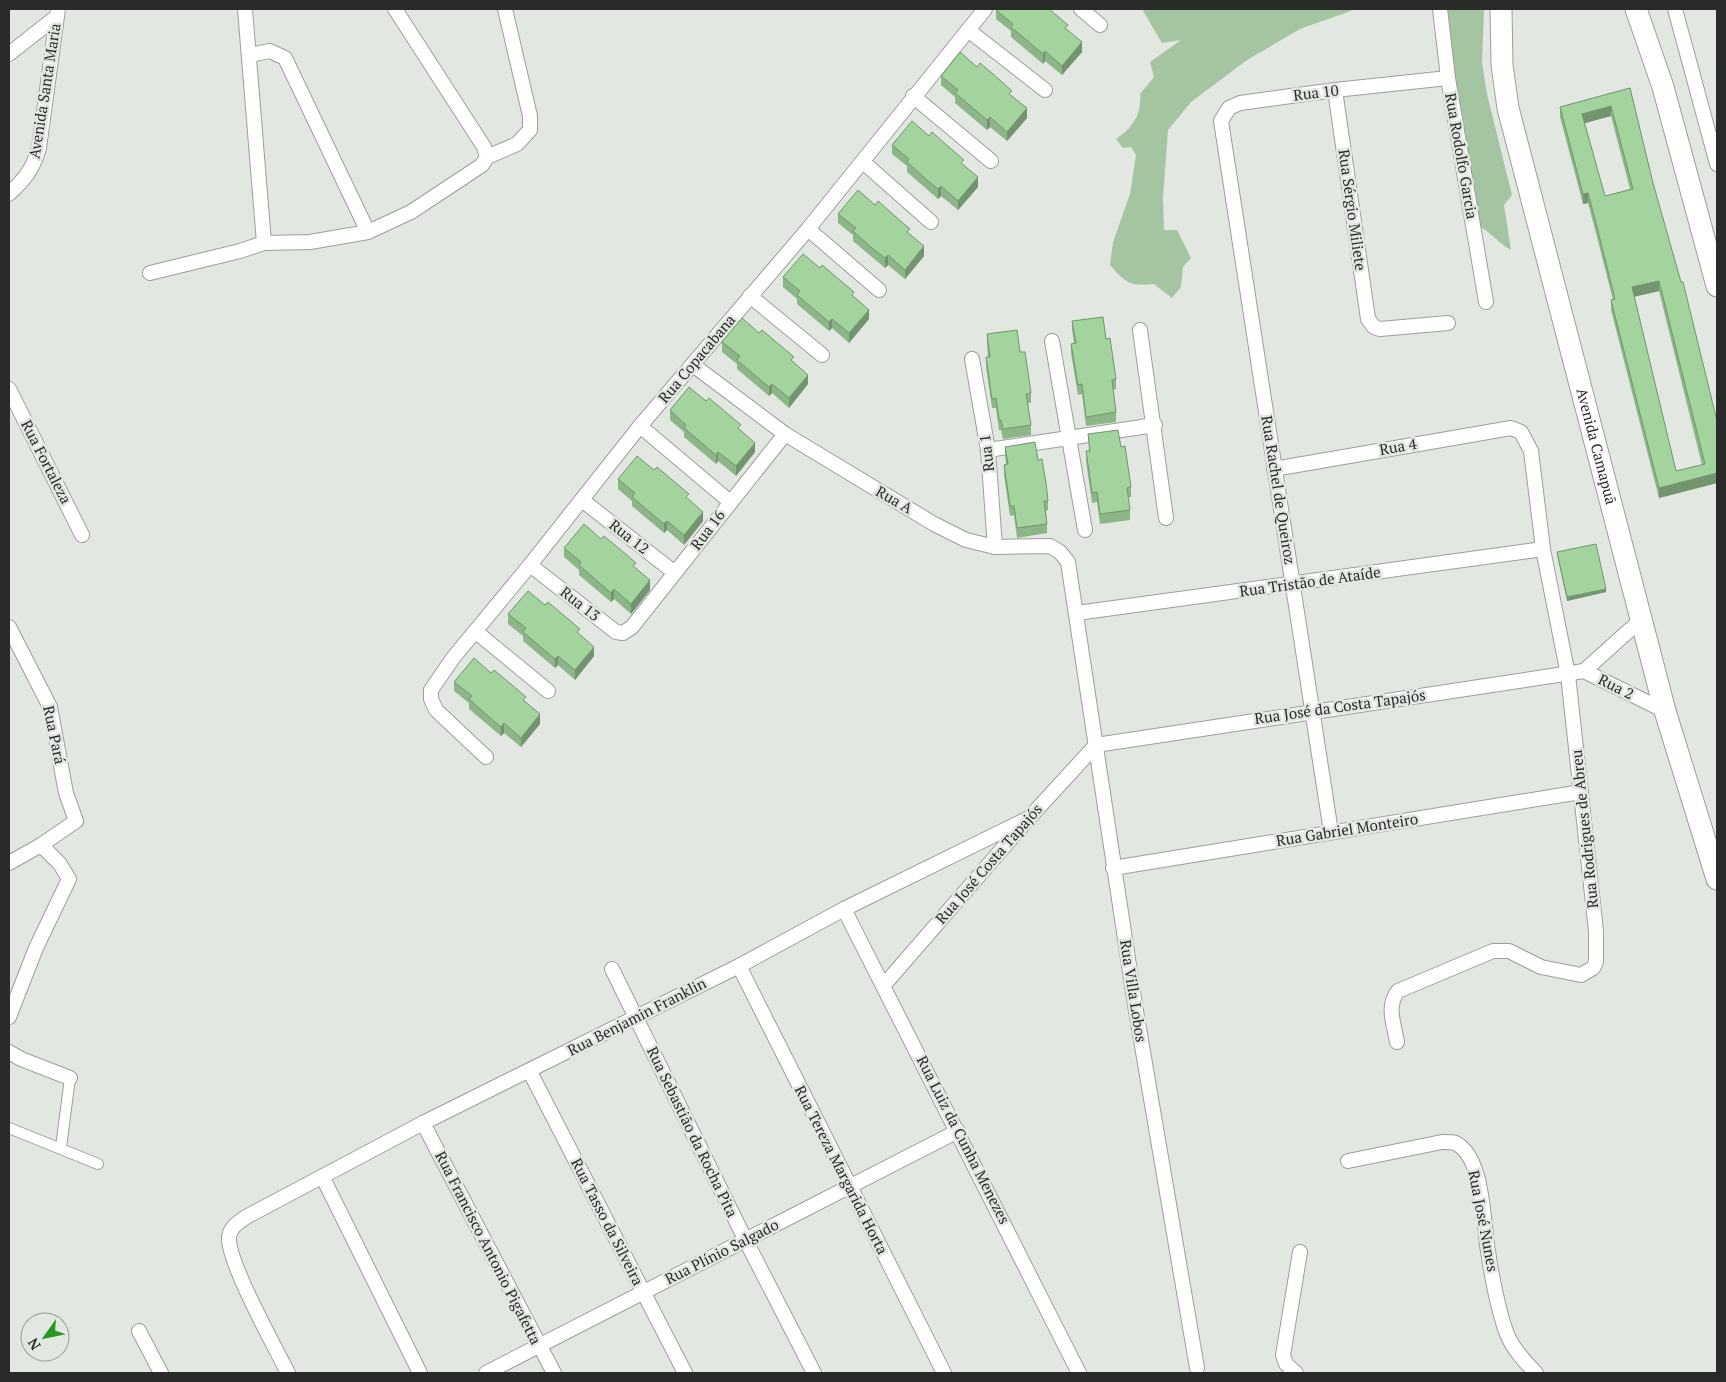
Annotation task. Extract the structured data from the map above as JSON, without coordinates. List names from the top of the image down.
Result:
{
  "streets": {
    "main road": ["Avenida Camapuã"],
    "street": [
      "Avenida Santa Maria",
      "Rua 10",
      "Rua Rodolfo Garcia",
      "Rua Sérgio Miliete",
      "Rua Copacabana",
      "Rua 4",
      "Rua 1",
      "Rua Fortaleza",
      "Rua Rachel de Queiroz",
      "Rua A",
      "Rua 16",
      "Rua 12",
      "Rua Tristão de Ataíde",
      "Rua 13",
      "Rua 2",
      "Rua José da Costa Tapajós",
      "Rua Pará",
      "Rua Rodrigues de Abreu",
      "Rua Gabriel Monteiro",
      "Rua José Costa Tapajós",
      "Rua Villa Lobos",
      "Rua Benjamin Franklin",
      "Rua Sebastião da Rocha Pita",
      "Rua Luiz da Cunha Menezes",
      "Rua Tereza Margarida Horta",
      "Rua José Nunes",
      "Rua Tasso da Silveira",
      "Rua Francisco Antonio Pigafetta",
      "Rua Plínio Salgado"
    ]
  },
  "crossings": [
    ["Rua 10", "Rua Rodolfo Garcia"],
    ["Rua 10", "Rua Sérgio Miliete"],
    ["Rua 10", "Rua Rachel de Queiroz"],
    ["Rua Copacabana", "Rua A"],
    ["Rua Copacabana", "Rua 12"],
    ["Rua Copacabana", "Rua 13"],
    ["Avenida Camapuã", "Rua 2"],
    ["Rua 4", "Rua Rachel de Queiroz"],
    ["Rua 4", "Rua Rodrigues de Abreu"],
    ["Rua 1", "Rua A"],
    ["Rua Rachel de Queiroz", "Rua Tristão de Ataíde"],
    ["Rua Rachel de Queiroz", "Rua José da Costa Tapajós"],
    ["Rua Rachel de Queiroz", "Rua Gabriel Monteiro"],
    ["Rua A", "Rua 16"],
    ["Rua A", "Rua Tristão de Ataíde"],
    ["Rua A", "Rua Villa Lobos"],
    ["Rua 16", "Rua 12"],
    ["Rua 16", "Rua 13"],
    ["Rua Tristão de Ataíde", "Rua Rodrigues de Abreu"],
    ["Rua Tristão de Ataíde", "Rua Villa Lobos"],
    ["Rua 2", "Rua José da Costa Tapajós"],
    ["Rua José da Costa Tapajós", "Rua Rodrigues de Abreu"],
    ["Rua José da Costa Tapajós", "Rua José Costa Tapajós"],
    ["Rua José da Costa Tapajós", "Rua Villa Lobos"],
    ["Rua Rodrigues de Abreu", "Rua Gabriel Monteiro"],
    ["Rua Gabriel Monteiro", "Rua Villa Lobos"],
    ["Rua José Costa Tapajós", "Rua Villa Lobos"],
    ["Rua José Costa Tapajós", "Rua Benjamin Franklin"],
    ["Rua José Costa Tapajós", "Rua Luiz da Cunha Menezes"],
    ["Rua Benjamin Franklin", "Rua Sebastião da Rocha Pita"],
    ["Rua Benjamin Franklin", "Rua Luiz da Cunha Menezes"],
    ["Rua Benjamin Franklin", "Rua Tereza Margarida Horta"],
    ["Rua Benjamin Franklin", "Rua Tasso da Silveira"],
    ["Rua Benjamin Franklin", "Rua Francisco Antonio Pigafetta"],
    ["Rua Sebastião da Rocha Pita", "Rua Plínio Salgado"],
    ["Rua Luiz da Cunha Menezes", "Rua Plínio Salgado"],
    ["Rua Tereza Margarida Horta", "Rua Plínio Salgado"],
    ["Rua Tasso da Silveira", "Rua Plínio Salgado"],
    ["Rua Francisco Antonio Pigafetta", "Rua Plínio Salgado"]
  ],
  "north": "bottom left"
}
